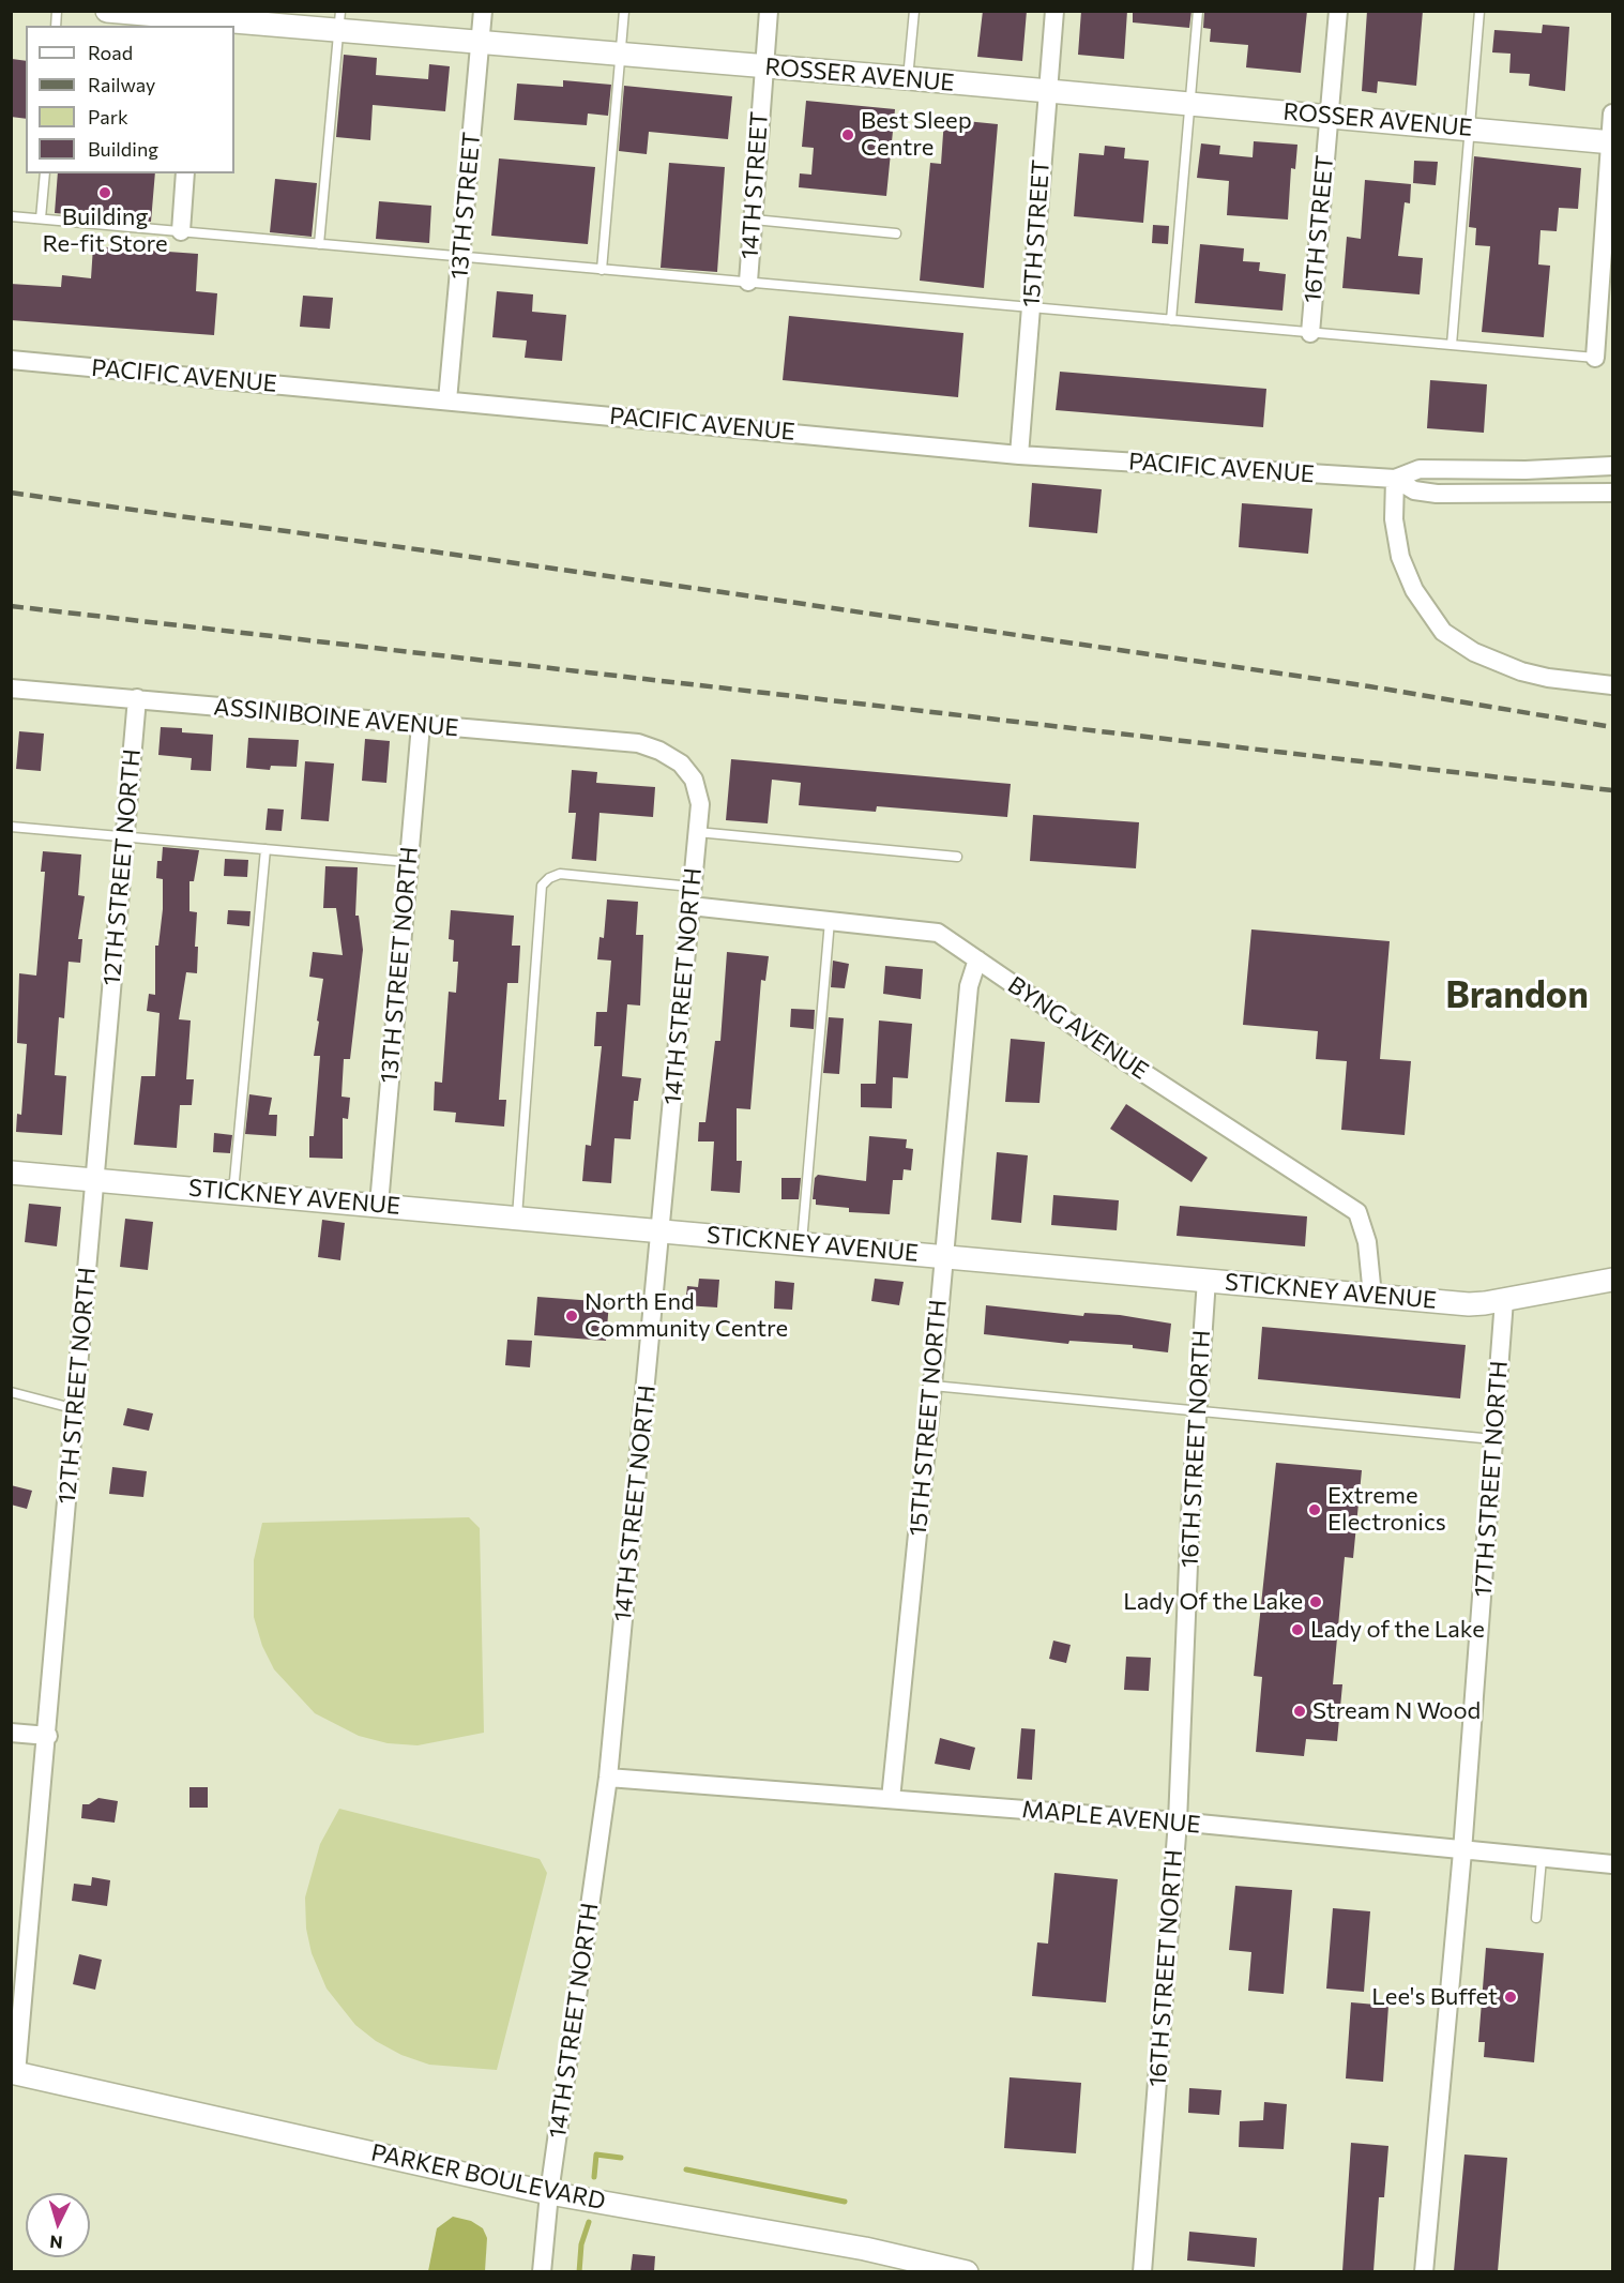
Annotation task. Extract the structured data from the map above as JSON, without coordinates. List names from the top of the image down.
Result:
{
  "streets": {
    "street": [
      "ROSSER AVENUE",
      "14TH STREET",
      "13TH STREET",
      "16TH STREET",
      "15TH STREET",
      "PACIFIC AVENUE",
      "ASSINIBOINE AVENUE",
      "12TH STREET NORTH",
      "13TH STREET NORTH",
      "14TH STREET NORTH",
      "BYNG AVENUE",
      "STICKNEY AVENUE",
      "15TH STREET NORTH",
      "16TH STREET NORTH",
      "17TH STREET NORTH",
      "MAPLE AVENUE",
      "PARKER BOULEVARD"
    ]
  },
  "crossings": [
    ["ROSSER AVENUE", "14TH STREET"],
    ["ROSSER AVENUE", "13TH STREET"],
    ["ROSSER AVENUE", "16TH STREET"],
    ["ROSSER AVENUE", "15TH STREET"],
    ["13TH STREET", "PACIFIC AVENUE"],
    ["15TH STREET", "PACIFIC AVENUE"],
    ["ASSINIBOINE AVENUE", "12TH STREET NORTH"],
    ["ASSINIBOINE AVENUE", "13TH STREET NORTH"],
    ["ASSINIBOINE AVENUE", "14TH STREET NORTH"],
    ["12TH STREET NORTH", "STICKNEY AVENUE"],
    ["12TH STREET NORTH", "PARKER BOULEVARD"],
    ["13TH STREET NORTH", "STICKNEY AVENUE"],
    ["14TH STREET NORTH", "BYNG AVENUE"],
    ["14TH STREET NORTH", "STICKNEY AVENUE"],
    ["14TH STREET NORTH", "MAPLE AVENUE"],
    ["14TH STREET NORTH", "PARKER BOULEVARD"],
    ["BYNG AVENUE", "STICKNEY AVENUE"],
    ["BYNG AVENUE", "15TH STREET NORTH"],
    ["STICKNEY AVENUE", "15TH STREET NORTH"],
    ["STICKNEY AVENUE", "16TH STREET NORTH"],
    ["STICKNEY AVENUE", "17TH STREET NORTH"],
    ["15TH STREET NORTH", "MAPLE AVENUE"],
    ["16TH STREET NORTH", "MAPLE AVENUE"],
    ["17TH STREET NORTH", "MAPLE AVENUE"]
  ],
  "districts": ["Brandon"],
  "places": [
    "Best Sleep Centre",
    "Building Re-fit Store",
    "North End Community Centre",
    "Extreme Electronics",
    "Lady Of the Lake",
    "Lady of the Lake",
    "Stream N Wood",
    "Lee's Buffet"
  ],
  "legend": [
    "Road",
    "Railway",
    "Park",
    "Building"
  ],
  "north": "bottom"
}
